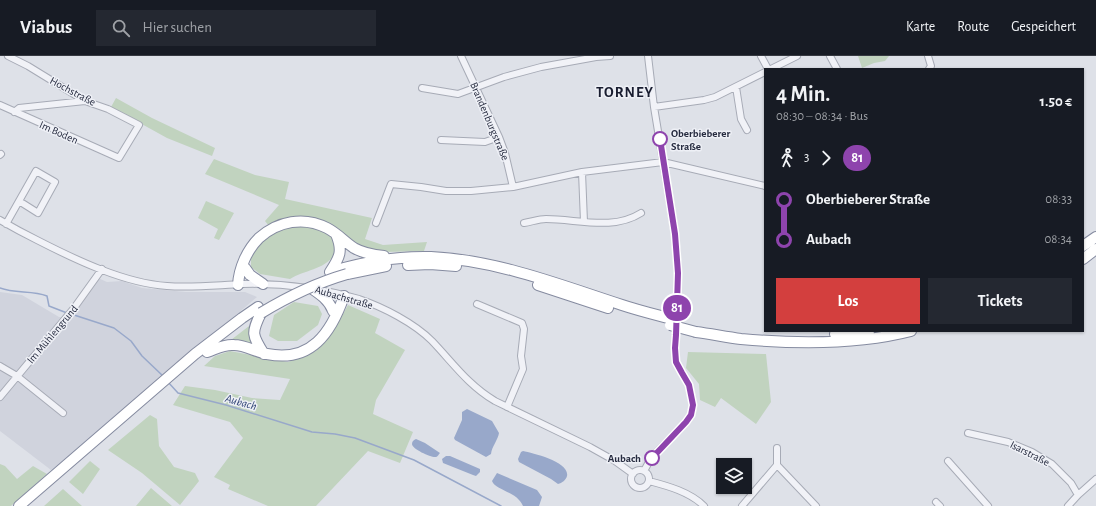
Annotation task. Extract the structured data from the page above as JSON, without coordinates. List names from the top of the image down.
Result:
{
  "streets": {
    "street": [
      "Hochstraße",
      "Brandenburgstraße",
      "Im Boden",
      "Aubachstraße",
      "Im Mühlengrund",
      "Isarstraße"
    ]
  },
  "crossings": [
    ["Hochstraße", "Im Boden"],
    ["Aubachstraße", "Im Mühlengrund"]
  ],
  "districts": ["TORNEY"],
  "water": ["Aubach"],
  "places": ["Oberbieberer Straße", "Aubach"],
  "lines": ["bus line 81"],
  "page": {
    "header": "Viabus",
    "search": "Hier suchen",
    "nav": ["Karte", "Route", "Gespeichert"],
    "on_map": "81",
    "heading": ["4 Min.", "08:30 – 08:34 · Bus", "1.50 €"],
    "legs": ["3", "81"],
    "list": [
      {
        "name": "Oberbieberer Straße",
        "value": "08:33"
      },
      {
        "name": "Aubach",
        "value": "08:34"
      }
    ],
    "buttons": ["Los", "Tickets"]
  }
}
